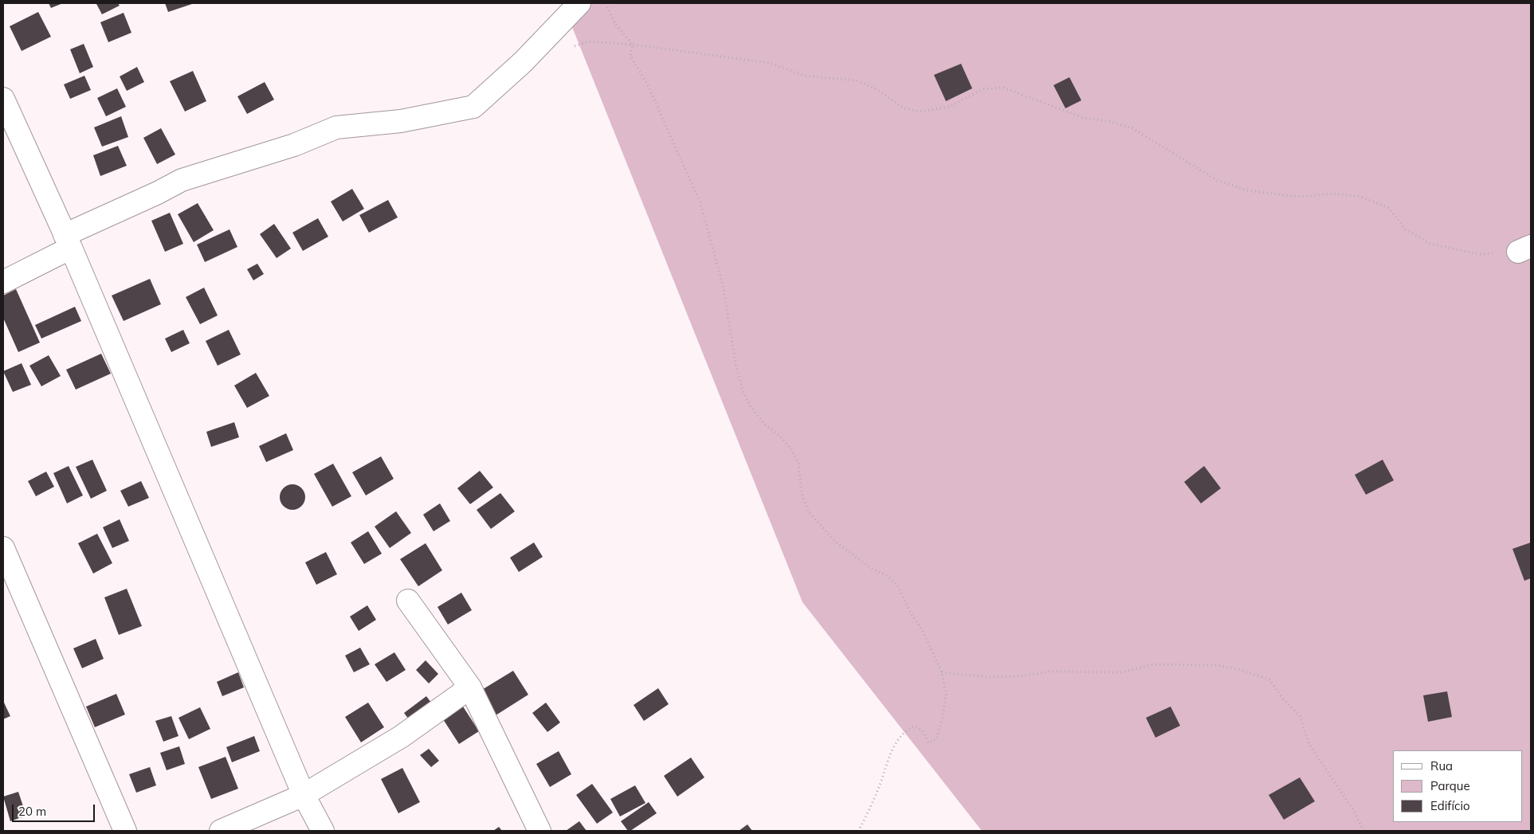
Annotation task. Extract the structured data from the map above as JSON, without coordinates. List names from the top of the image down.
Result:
{
  "legend": ["Rua", "Parque", "Edifício"],
  "scale_bar": "20 m"
}
